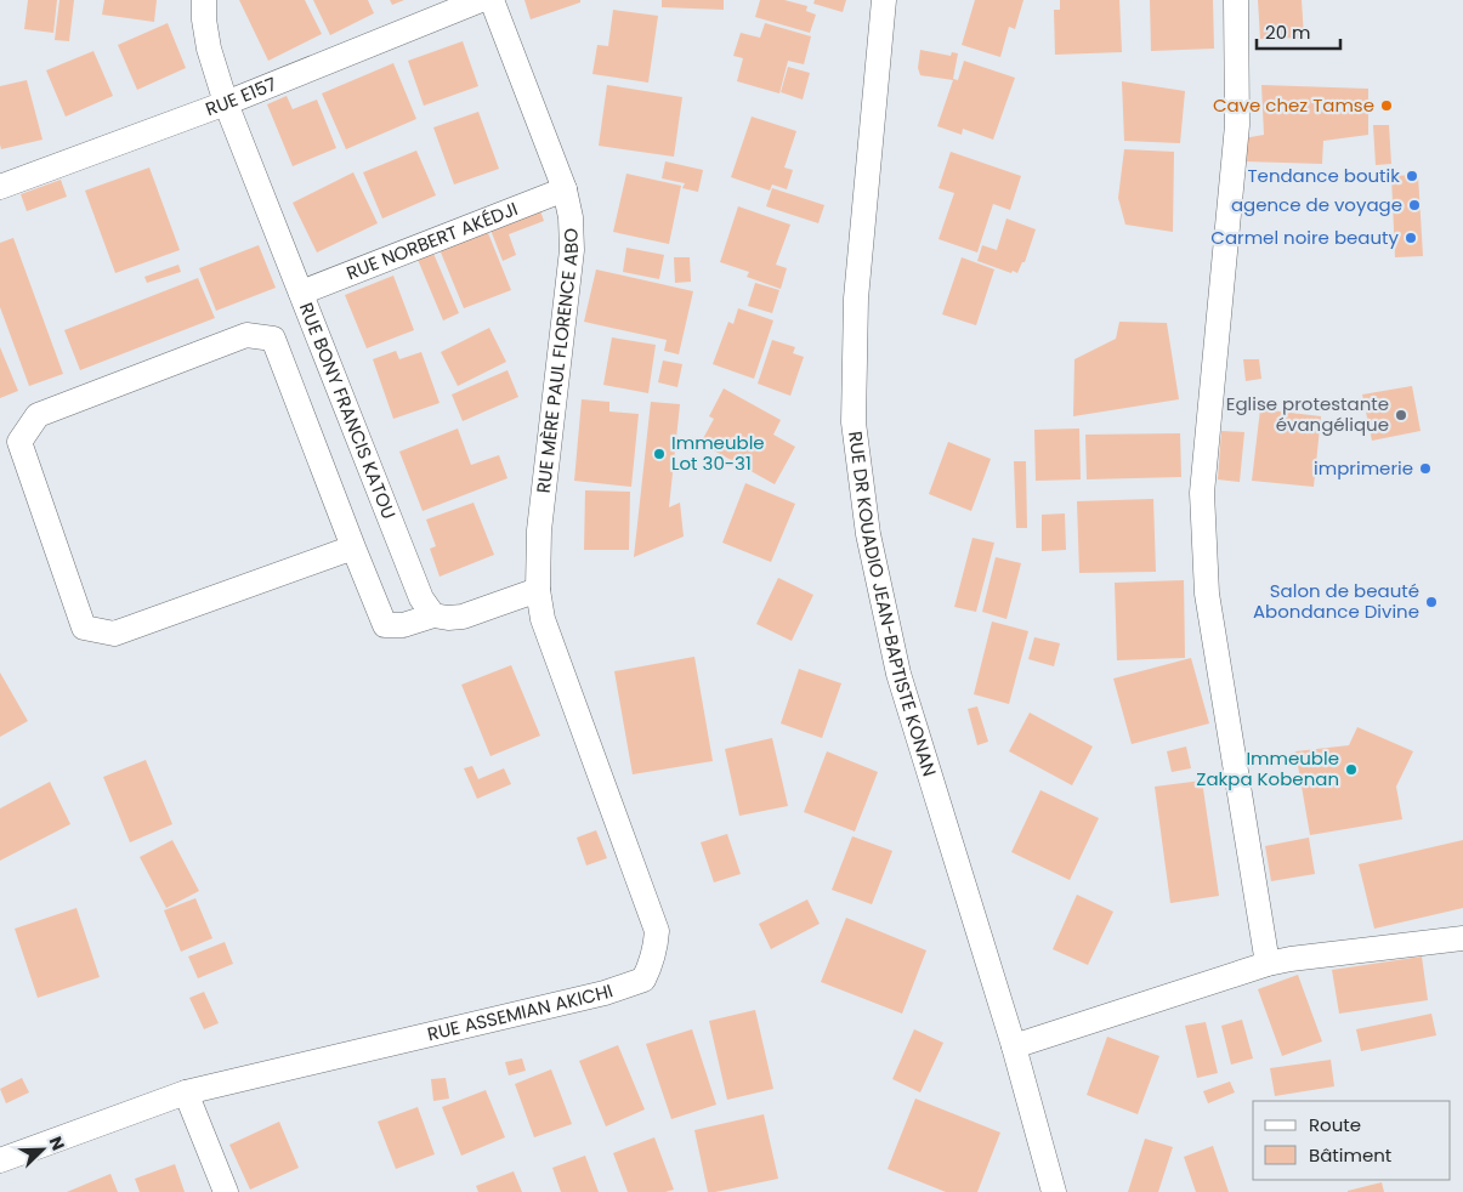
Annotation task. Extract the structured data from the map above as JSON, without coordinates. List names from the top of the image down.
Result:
{
  "streets": {
    "street": [
      "RUE E157",
      "RUE NORBERT AKÉDJI",
      "RUE MÈRE PAUL FLORENCE ABO",
      "RUE BONY FRANCIS KATOU",
      "RUE DR KOUADIO JEAN-BAPTISTE KONAN",
      "RUE ASSEMIAN AKICHI"
    ]
  },
  "crossings": [
    ["RUE E157", "RUE BONY FRANCIS KATOU"],
    ["RUE NORBERT AKÉDJI", "RUE MÈRE PAUL FLORENCE ABO"],
    ["RUE NORBERT AKÉDJI", "RUE BONY FRANCIS KATOU"],
    ["RUE MÈRE PAUL FLORENCE ABO", "RUE ASSEMIAN AKICHI"]
  ],
  "places": [
    "Cave chez Tamse",
    "Tendance boutik",
    "agence de voyage",
    "Carmel noire beauty",
    "Eglise protestante évangélique",
    "Immeuble Lot 30-31",
    "imprimerie",
    "Salon de beauté Abondance Divine",
    "Immeuble Zakpa Kobenan"
  ],
  "legend": ["Route", "Bâtiment"],
  "scale_bar": "20 m",
  "north": "top right"
}
